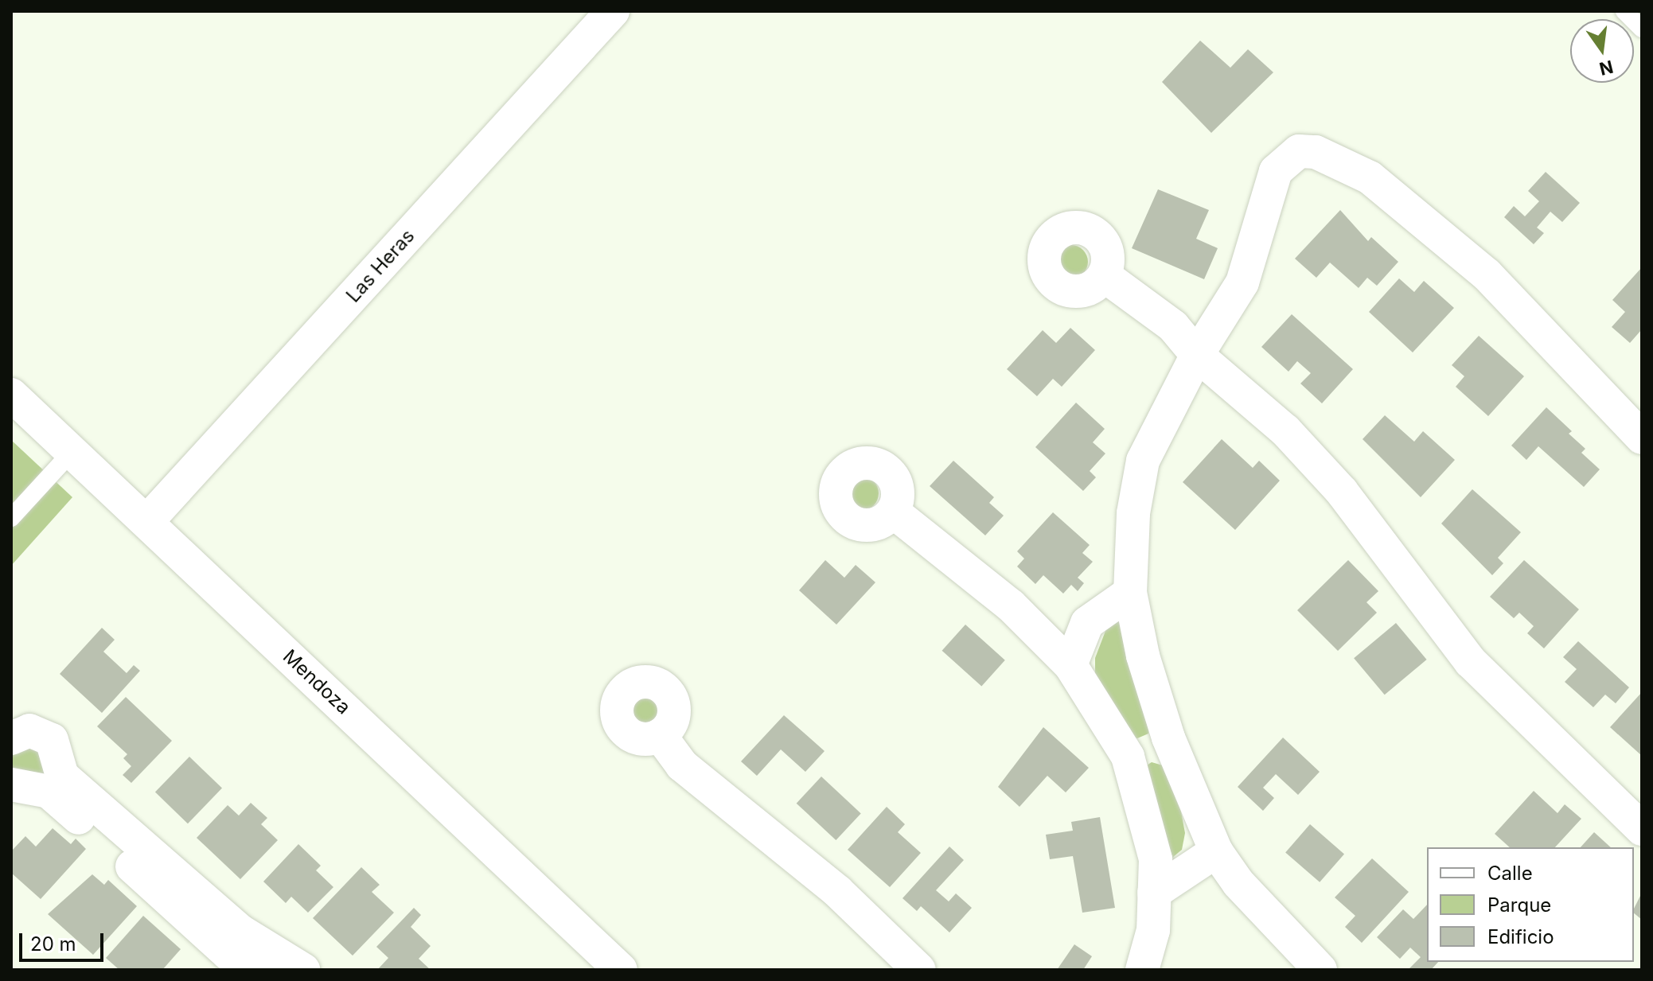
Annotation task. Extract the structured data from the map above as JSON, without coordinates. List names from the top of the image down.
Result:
{
  "streets": {
    "street": ["Las Heras", "Mendoza"]
  },
  "crossings": [
    ["Las Heras", "Mendoza"]
  ],
  "legend": ["Calle", "Parque", "Edificio"],
  "scale_bar": "20 m",
  "north": "bottom"
}
